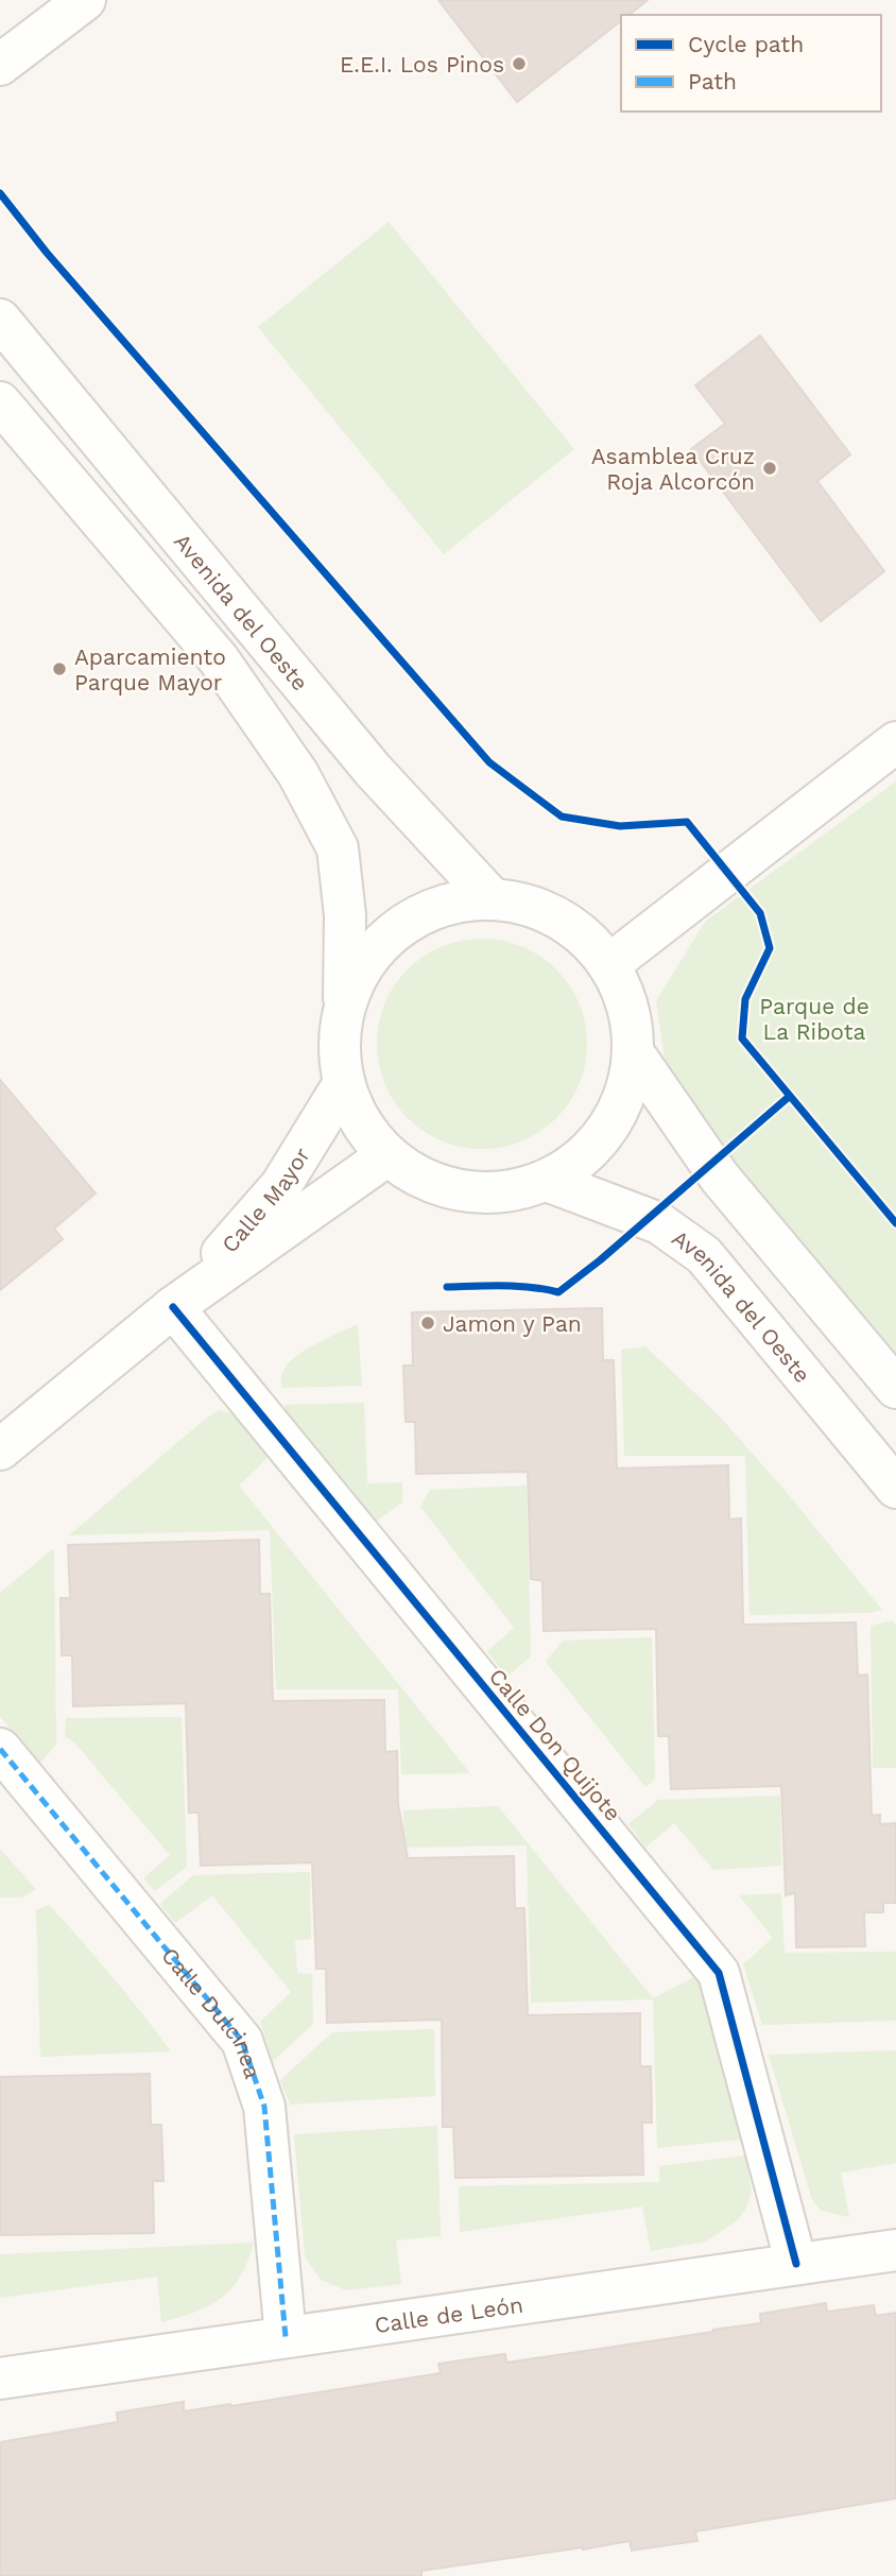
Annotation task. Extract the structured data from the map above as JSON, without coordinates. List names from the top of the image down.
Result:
{
  "streets": {
    "street": [
      "Avenida del Oeste",
      "Calle Mayor",
      "Calle Don Quijote",
      "Calle Dulcinea",
      "Calle de León"
    ]
  },
  "crossings": [
    ["Calle Mayor", "Calle Don Quijote"],
    ["Calle Don Quijote", "Calle de León"],
    ["Calle Dulcinea", "Calle de León"]
  ],
  "parks": ["Parque de La Ribota"],
  "places": [
    "E.E.I. Los Pinos",
    "Asamblea Cruz Roja Alcorcón",
    "Aparcamiento Parque Mayor",
    "Jamon y Pan"
  ],
  "legend": ["Cycle path", "Path"]
}
